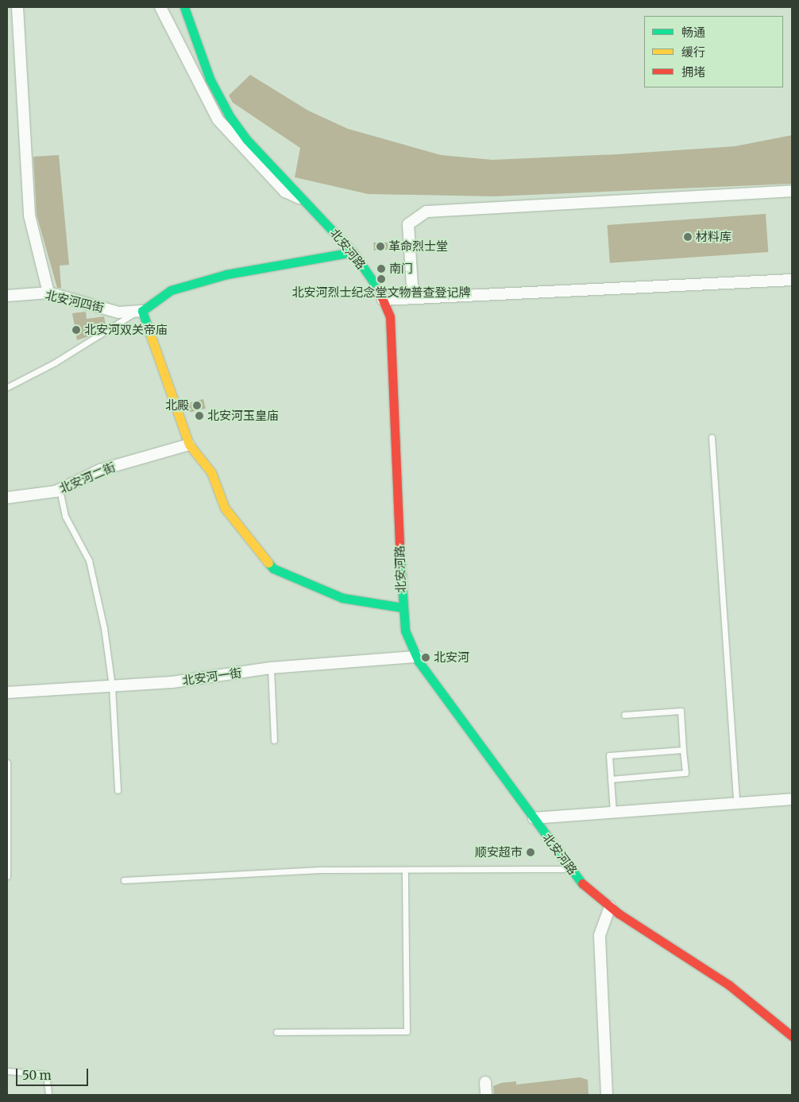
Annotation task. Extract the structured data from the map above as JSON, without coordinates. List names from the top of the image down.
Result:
{
  "streets": {
    "main road": ["北安河路"],
    "street": ["北安河四街", "北安河二街", "北安河一街"]
  },
  "crossings": [
    ["北安河路", "北安河一街"]
  ],
  "places": [
    "材料库",
    "革命烈士堂",
    "南门",
    "北安河烈士纪念堂文物普查登记牌",
    "北安河双关帝庙",
    "北殿",
    "北安河玉皇庙",
    "北安河",
    "顺安超市"
  ],
  "legend": ["畅通", "缓行", "拥堵"],
  "scale_bar": "50 m"
}
